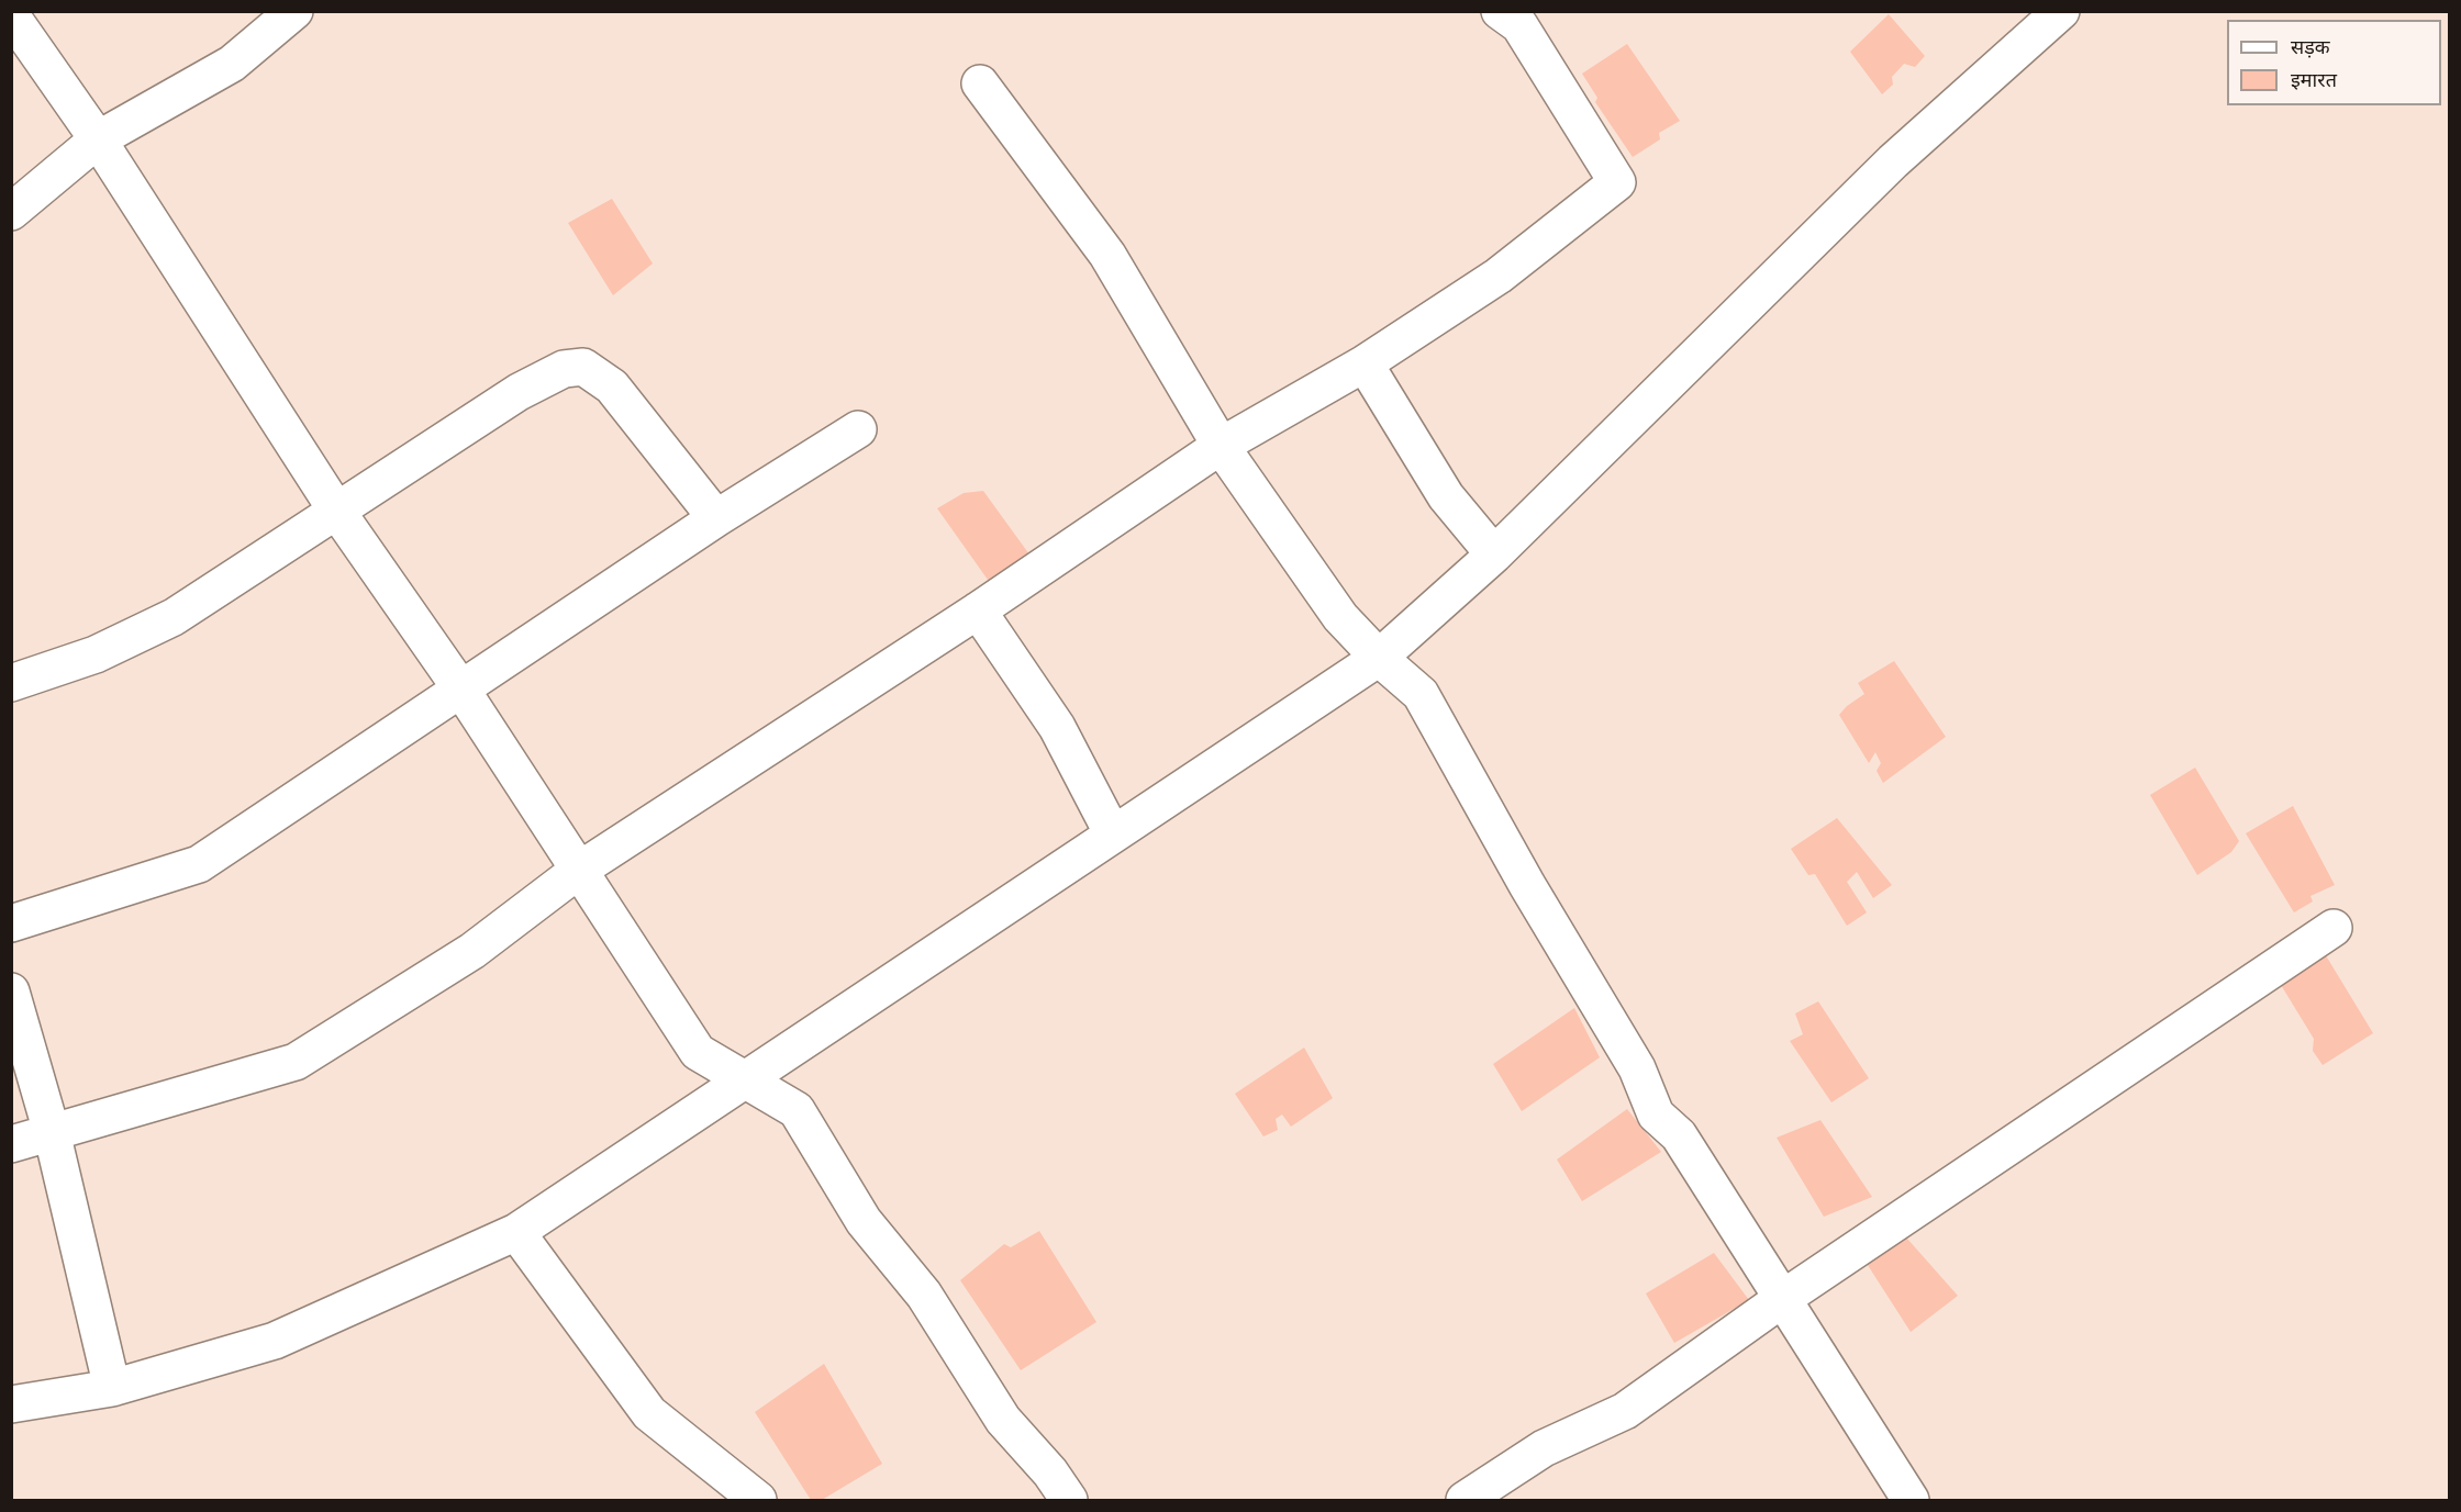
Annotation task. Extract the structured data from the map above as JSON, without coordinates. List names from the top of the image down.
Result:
{
  "legend": ["सड़क", "इमारत"]
}
